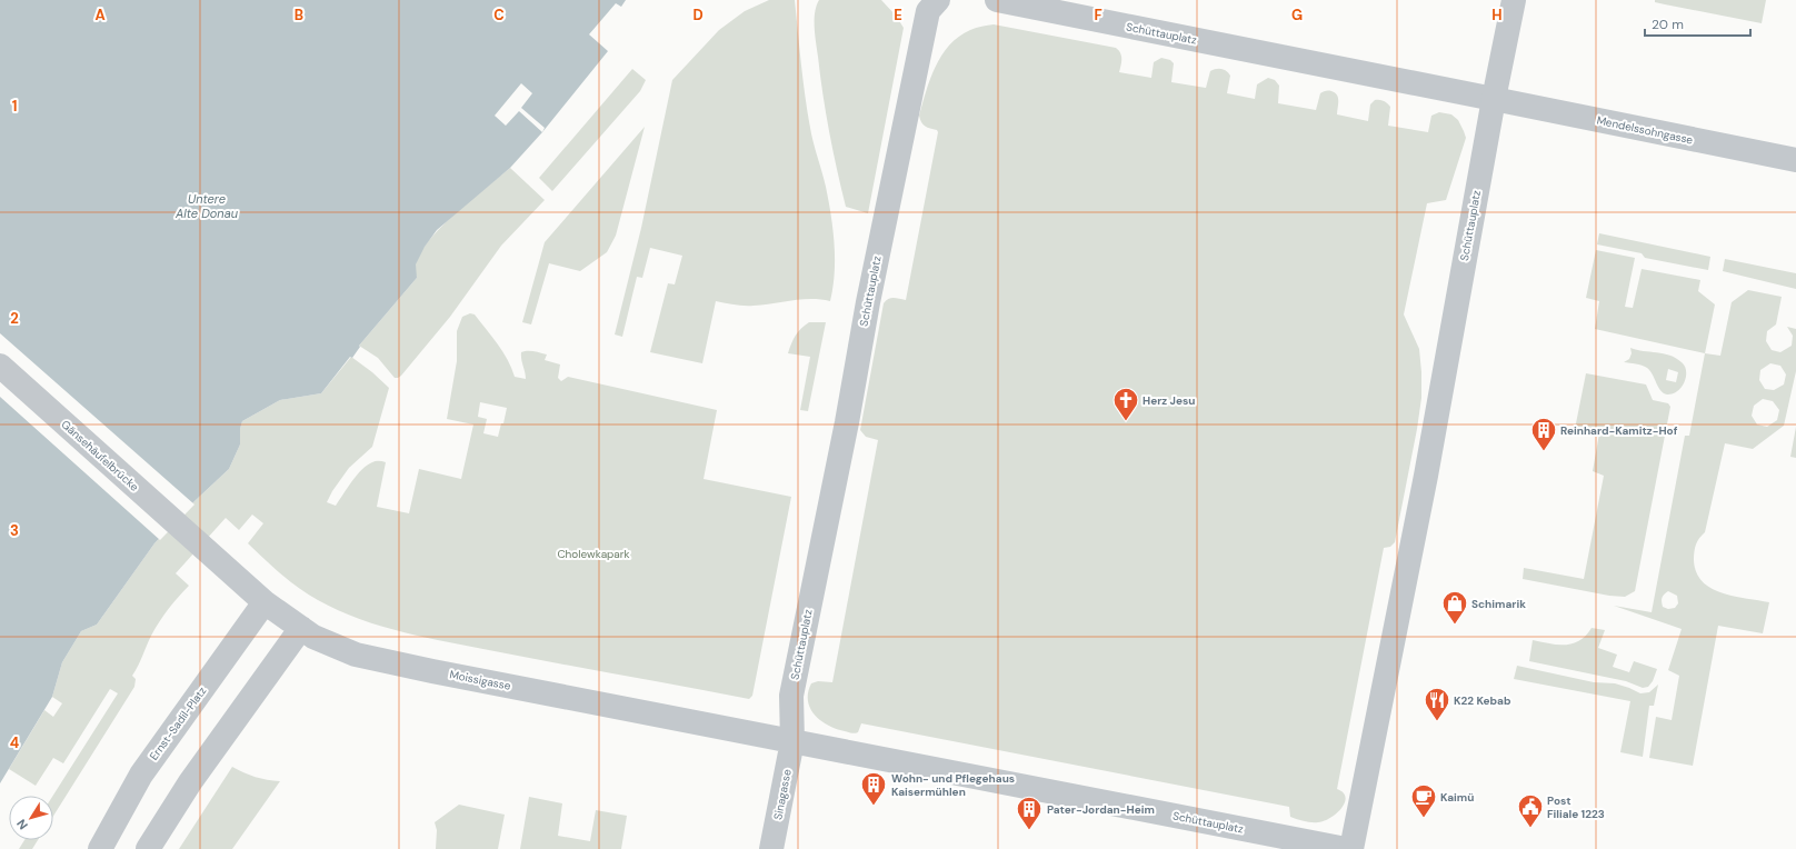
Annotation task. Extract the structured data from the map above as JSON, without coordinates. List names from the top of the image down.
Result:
{
  "streets": {
    "street": [
      "Schüttauplatz",
      "Mendelssohngasse",
      "Gänsehäufelbrücke",
      "Moissigasse",
      "Ernst-Sadil-Platz",
      "Sinagasse"
    ]
  },
  "crossings": [
    ["Schüttauplatz", "Mendelssohngasse"],
    ["Schüttauplatz", "Moissigasse"],
    ["Schüttauplatz", "Sinagasse"],
    ["Gänsehäufelbrücke", "Moissigasse"],
    ["Moissigasse", "Ernst-Sadil-Platz"],
    ["Moissigasse", "Sinagasse"]
  ],
  "water": ["Untere Alte Donau"],
  "parks": ["Cholewkapark"],
  "places": {
    "church": ["Herz Jesu"],
    "building": ["Reinhard-Kamitz-Hof", "Wohn- und Pflegehaus Kaisermühlen", "Pater-Jordan-Heim"],
    "shop": ["Schimarik"],
    "restaurant": ["K22 Kebab"],
    "cafe": ["Kaimü"],
    "public building": ["Post Filiale 1223"]
  },
  "scale_bar": "20 m",
  "north": "bottom left",
  "grid": {
    "columns": [
      "A",
      "B",
      "C",
      "D",
      "E",
      "F",
      "G",
      "H"
    ],
    "rows": [
      "1",
      "2",
      "3",
      "4"
    ]
  }
}
